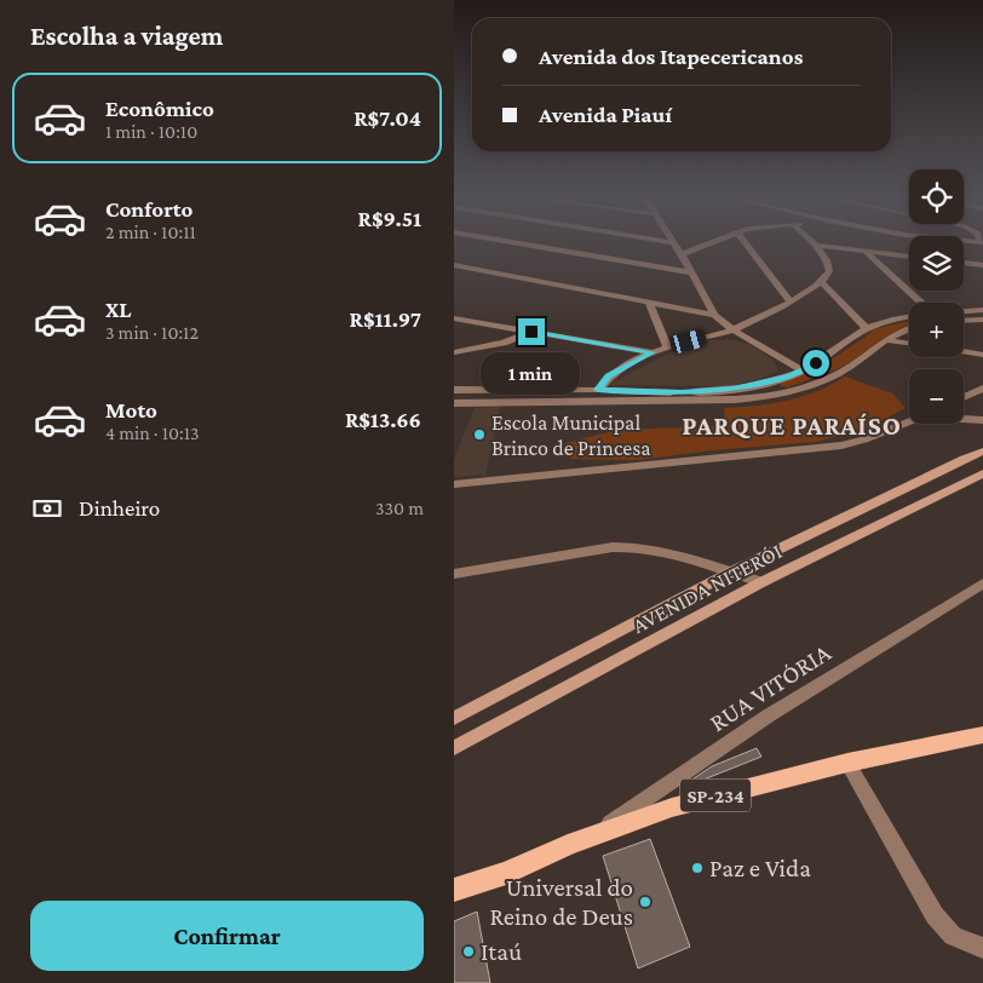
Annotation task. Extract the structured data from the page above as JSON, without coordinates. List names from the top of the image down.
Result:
{
  "streets": {
    "main road": ["AVENIDA NITERÓI", "SP-234"],
    "street": ["RUA VITÓRIA"]
  },
  "crossings": [
    ["RUA VITÓRIA", "SP-234"]
  ],
  "districts": ["PARQUE PARAÍSO"],
  "places": [
    "Escola Municipal Brinco de Princesa",
    "Paz e Vida",
    "Universal do Reino de Deus",
    "Itaú"
  ],
  "page": {
    "heading": "Escolha a viagem",
    "banner": ["Avenida dos Itapecericanos", "Avenida Piauí"],
    "list": [
      {
        "name": "Econômico",
        "note": "1 min · 10:10",
        "value": "R$7.04"
      },
      {
        "name": "Conforto",
        "note": "2 min · 10:11",
        "value": "R$9.51"
      },
      {
        "name": "XL",
        "note": "3 min · 10:12",
        "value": "R$11.97"
      },
      {
        "name": "Moto",
        "note": "4 min · 10:13",
        "value": "R$13.66"
      }
    ],
    "map_buttons": ["+", "−"],
    "bubble": "1 min",
    "pay": ["Dinheiro", "330 m"],
    "buttons": "Confirmar"
  }
}
